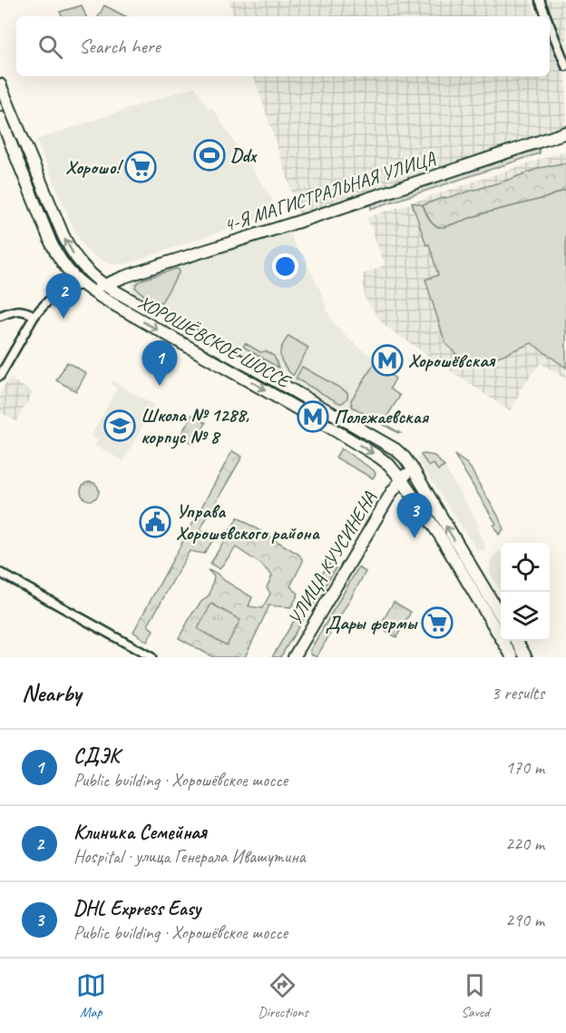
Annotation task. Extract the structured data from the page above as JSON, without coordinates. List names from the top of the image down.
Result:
{
  "streets": {
    "main road": ["4-Я МАГИСТРАЛЬНАЯ УЛИЦА", "ХОРОШЁВСКОЕ ШОССЕ", "УЛИЦА КУУСИНЕНА"]
  },
  "crossings": [
    ["4-Я МАГИСТРАЛЬНАЯ УЛИЦА", "ХОРОШЁВСКОЕ ШОССЕ"],
    ["ХОРОШЁВСКОЕ ШОССЕ", "УЛИЦА КУУСИНЕНА"]
  ],
  "places": {
    "sports": ["Ddx"],
    "supermarket": ["Хорошо!", "Дары фермы"],
    "metro station": ["Хорошёвская", "Полежаевская"],
    "school or university": ["Школа № 1288, корпус № 8"],
    "public building": ["Управа Хорошевского района"]
  },
  "page": {
    "search": "Search here",
    "pins": ["2", "1", "3"],
    "heading": ["Nearby", "3 results"],
    "list": [
      {
        "mark": "1",
        "name": "СДЭК",
        "note": "Public building · Хорошёвское шоссе",
        "value": "170 m"
      },
      {
        "mark": "2",
        "name": "Клиника Семейная",
        "note": "Hospital · улица Генерала Ивашутина",
        "value": "220 m"
      },
      {
        "mark": "3",
        "name": "DHL Express Easy",
        "note": "Public building · Хорошёвское шоссе",
        "value": "290 m"
      }
    ],
    "nav": ["Map", "Directions", "Saved"]
  }
}
